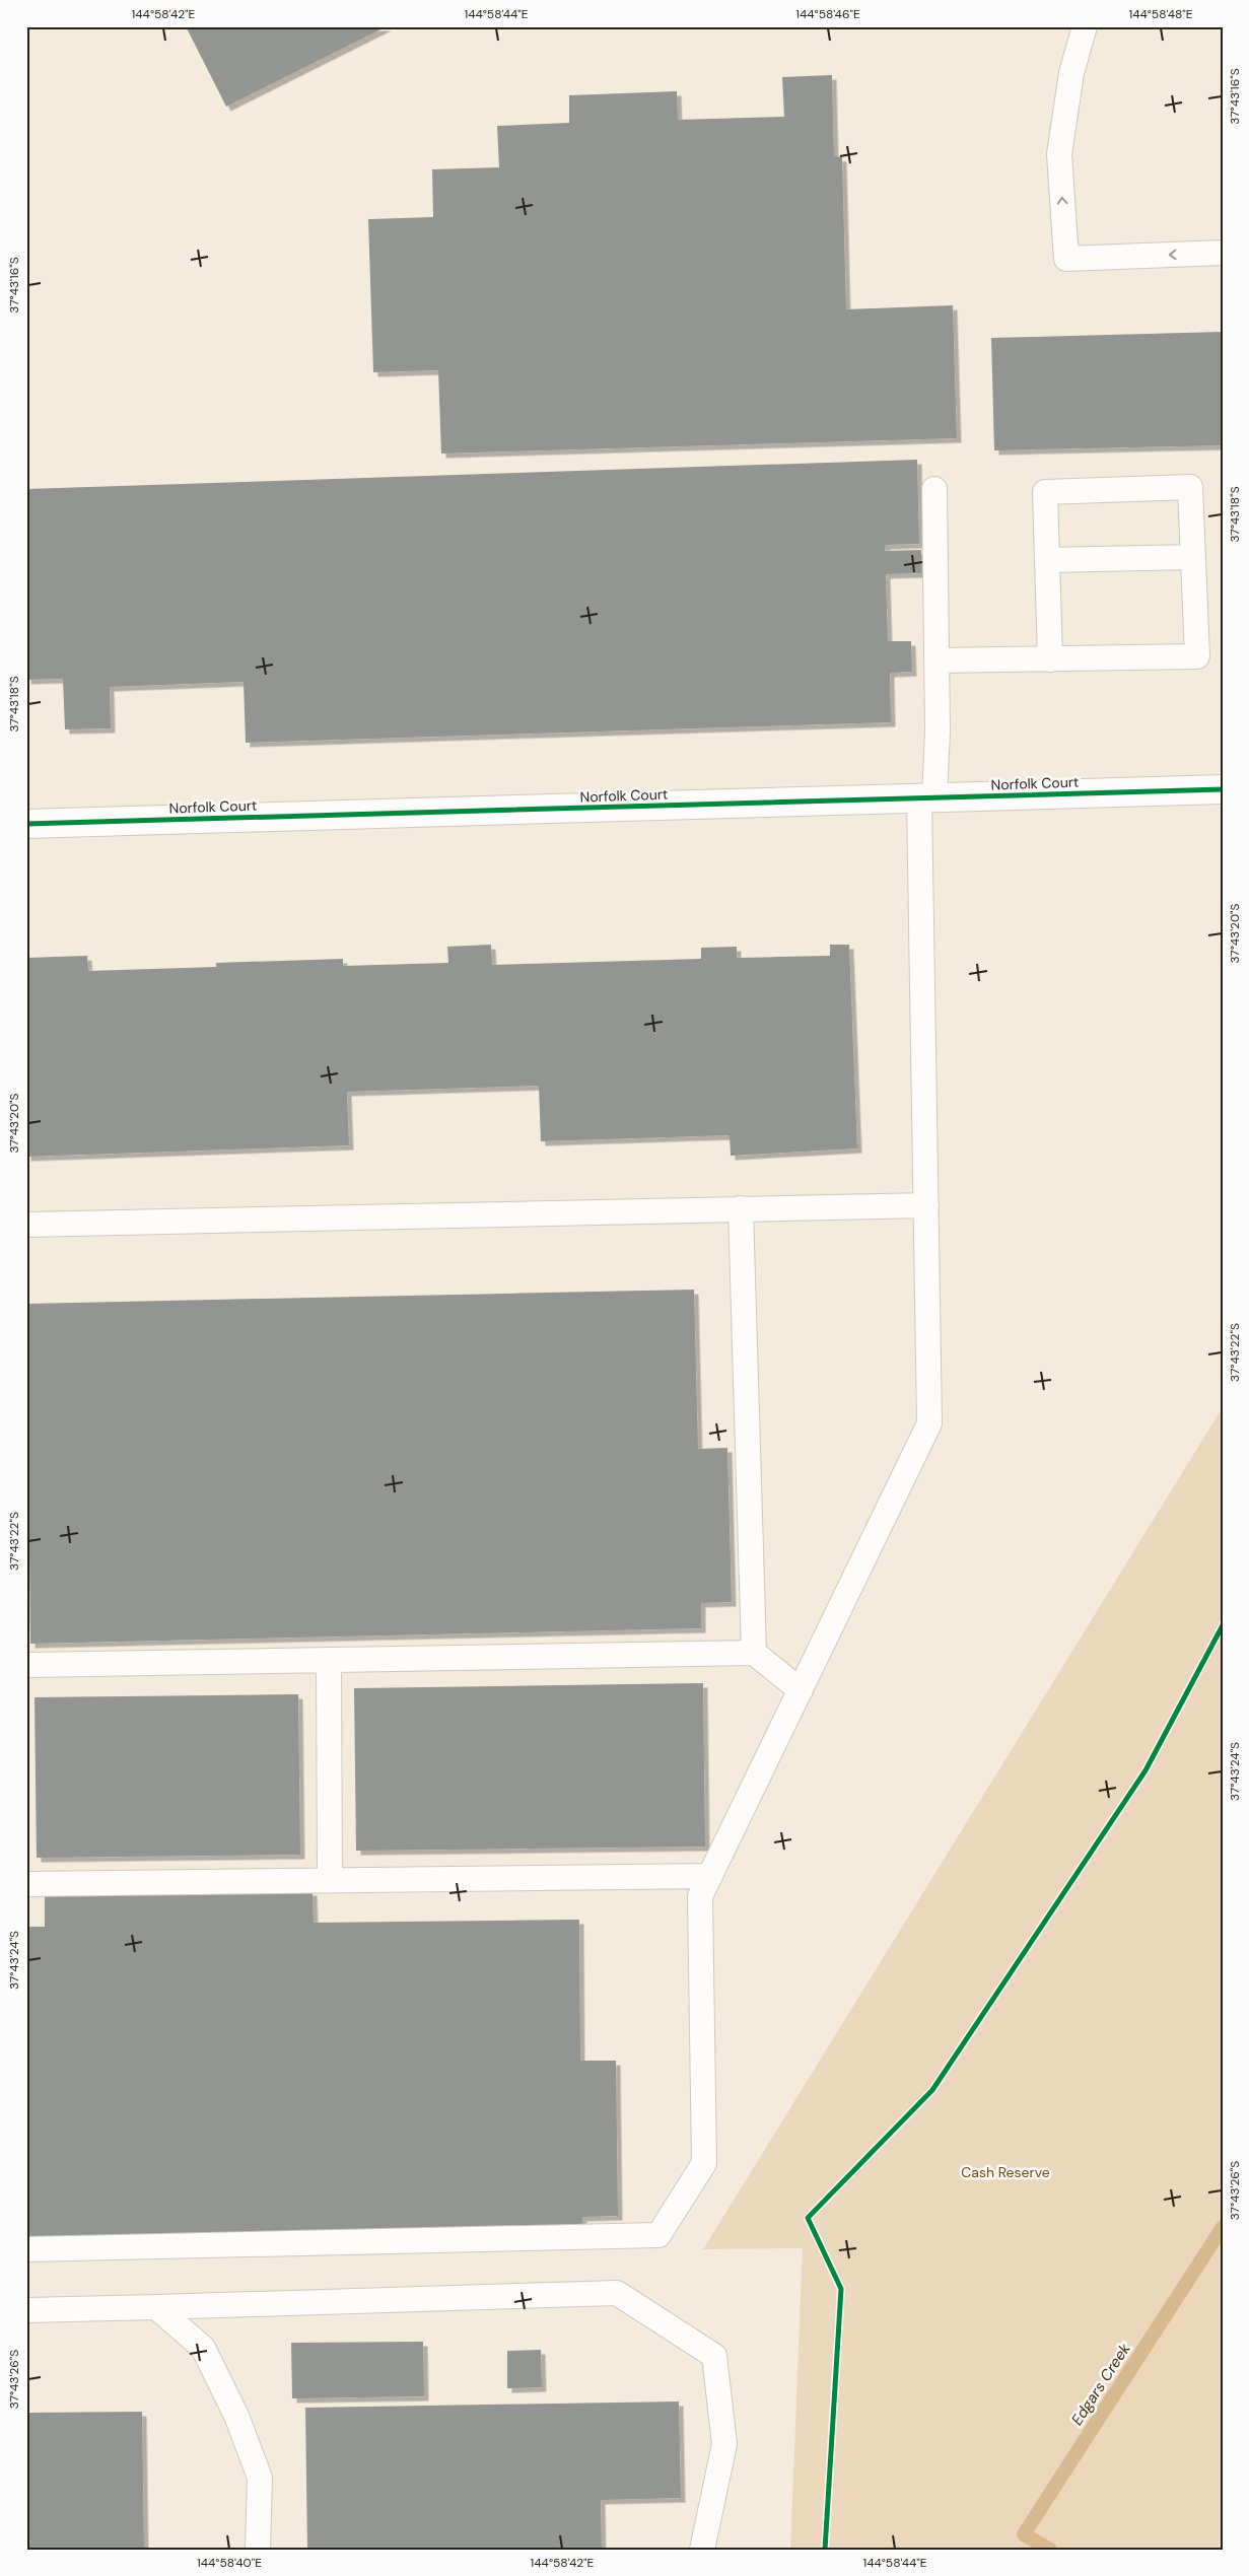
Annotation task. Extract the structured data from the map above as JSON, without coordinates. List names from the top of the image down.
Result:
{
  "streets": {
    "street": ["Norfolk Court"]
  },
  "water": ["Edgars Creek"],
  "parks": ["Cash Reserve"],
  "coordinates": [
    "144°58'42\"E",
    "144°58'44\"E",
    "144°58'46\"E",
    "144°58'48\"E",
    "37°43'16\"S",
    "37°43'18\"S",
    "37°43'20\"S",
    "37°43'22\"S",
    "37°43'24\"S",
    "37°43'26\"S",
    "144°58'40\"E"
  ]
}
